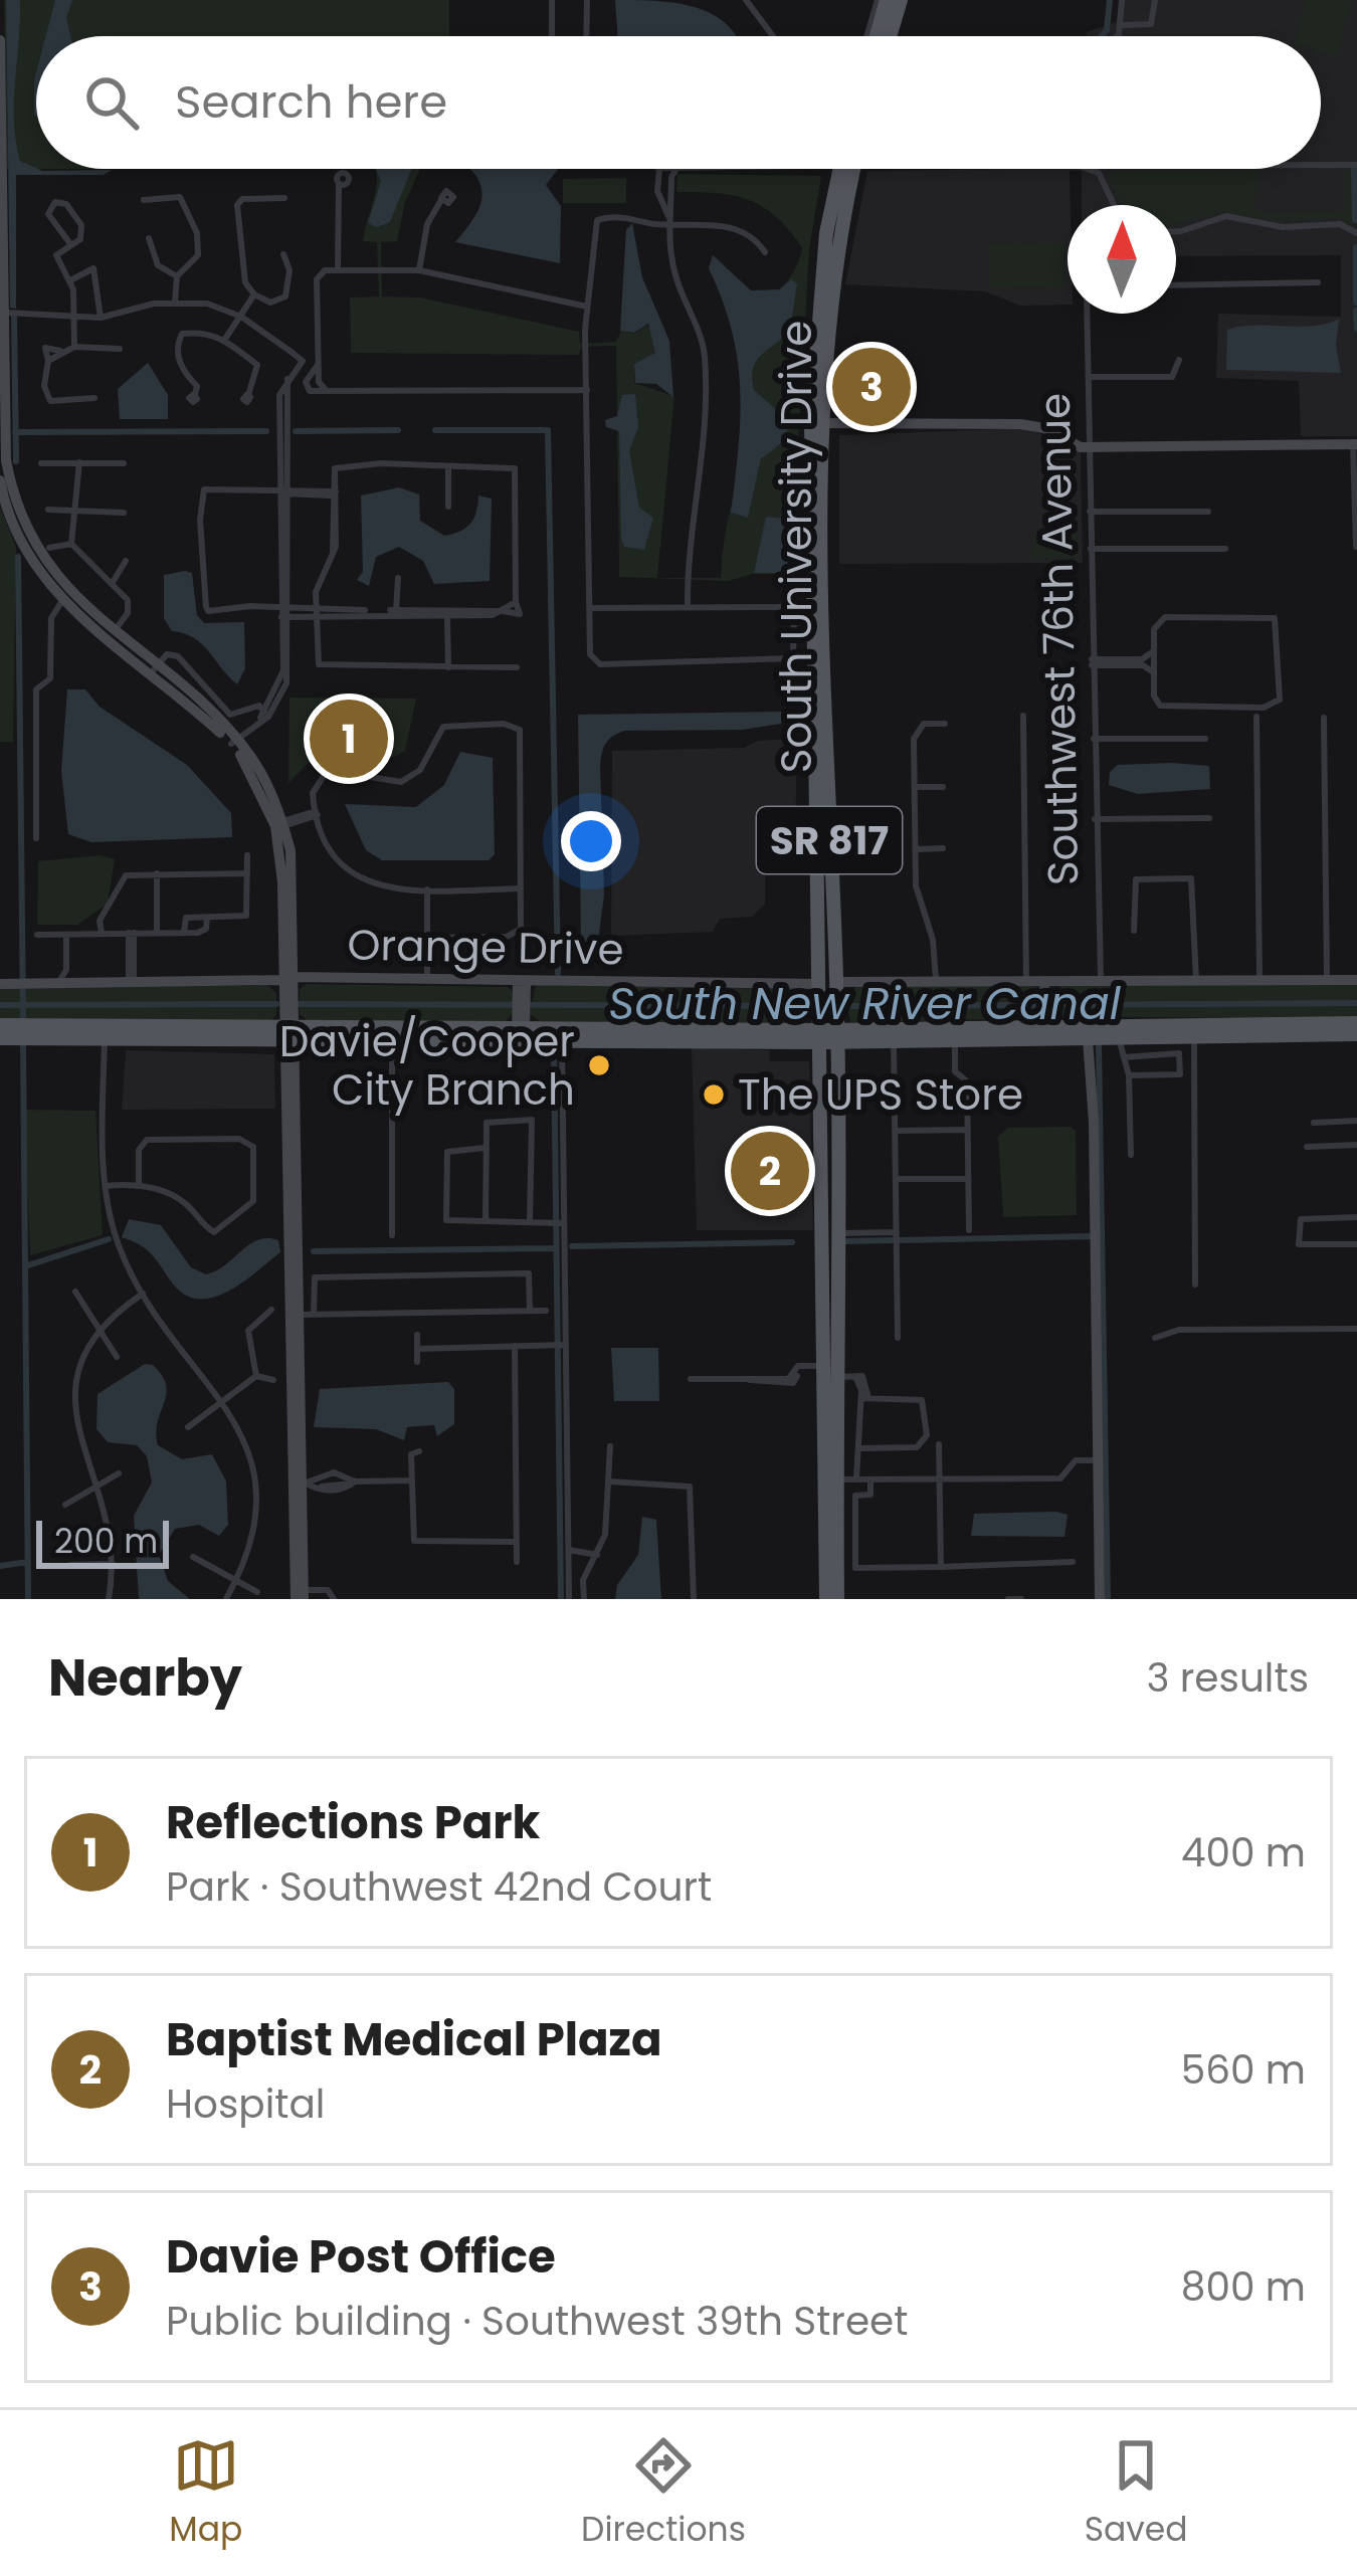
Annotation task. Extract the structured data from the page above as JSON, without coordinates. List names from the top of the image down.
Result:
{
  "streets": {
    "main road": ["South University Drive", "SR 817"],
    "street": ["Southwest 76th Avenue", "Orange Drive"]
  },
  "crossings": [
    ["South University Drive", "Orange Drive"],
    ["Southwest 76th Avenue", "Orange Drive"]
  ],
  "water": ["South New River Canal"],
  "places": ["Davie/Cooper City Branch", "The UPS Store"],
  "scale_bar": "200 m",
  "north": "top",
  "page": {
    "search": "Search here",
    "pins": ["3", "1", "2"],
    "scale": "200 m",
    "heading": ["Nearby", "3 results"],
    "list": [
      {
        "mark": "1",
        "name": "Reflections Park",
        "note": "Park · Southwest 42nd Court",
        "value": "400 m"
      },
      {
        "mark": "2",
        "name": "Baptist Medical Plaza",
        "note": "Hospital",
        "value": "560 m"
      },
      {
        "mark": "3",
        "name": "Davie Post Office",
        "note": "Public building · Southwest 39th Street",
        "value": "800 m"
      }
    ],
    "nav": ["Map", "Directions", "Saved"]
  }
}
